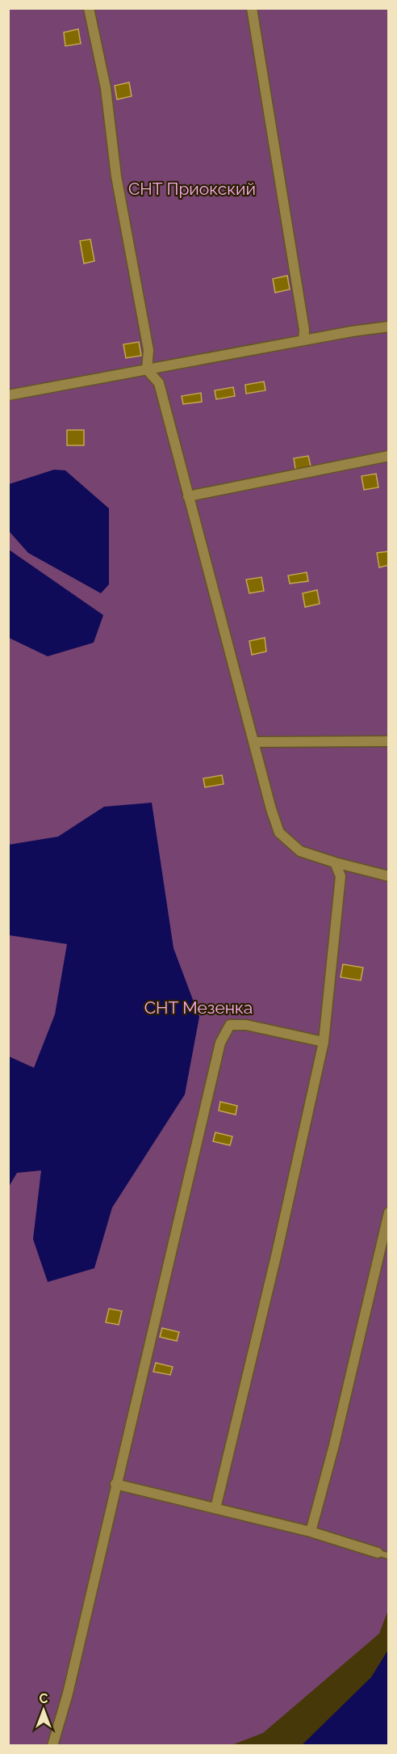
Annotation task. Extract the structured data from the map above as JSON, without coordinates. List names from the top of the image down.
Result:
{
  "parks": ["СНТ Приокский", "СНТ Мезенка"],
  "north": "top"
}
